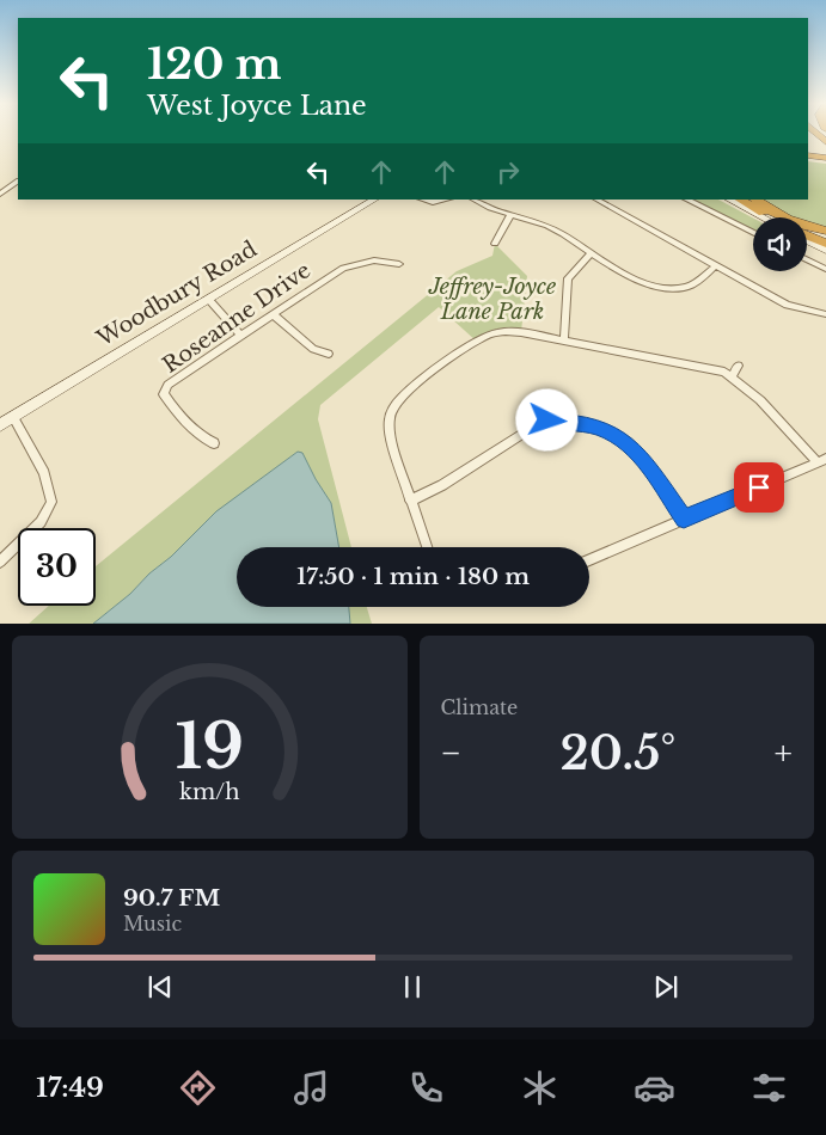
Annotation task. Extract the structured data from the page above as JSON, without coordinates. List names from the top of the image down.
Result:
{
  "streets": {
    "main road": ["Woodbury Road"],
    "street": ["Roseanne Drive"]
  },
  "parks": ["Jeffrey-Joyce Lane Park"],
  "page": {
    "turn": ["120 m", "West Joyce Lane"],
    "limit": "30",
    "trip": "17:50 · 1 min · 180 m",
    "tile": "Climate",
    "heat": ["−", "20.5°", "+"],
    "song": ["90.7 FM", "Music"],
    "tabs": "17:49",
    "gauge": ["19", "km/h"]
  }
}
